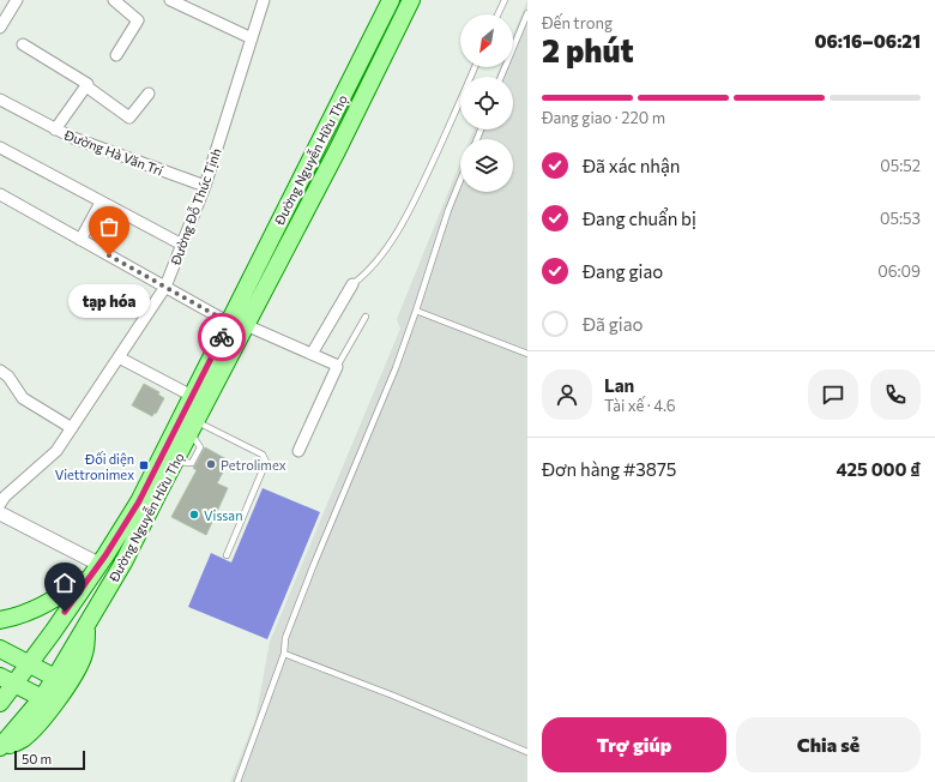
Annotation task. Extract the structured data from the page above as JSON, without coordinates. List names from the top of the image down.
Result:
{
  "streets": {
    "main road": ["Đường Nguyễn Hữu Thọ"],
    "street": ["Đường Hà Văn Trí", "Đường Đỗ Thúc Tịnh"]
  },
  "crossings": [
    ["Đường Hà Văn Trí", "Đường Đỗ Thúc Tịnh"]
  ],
  "places": {
    "other": ["tạp hóa", "Petrolimex", "Vissan"],
    "transit": ["Đối diện Viettronimex"]
  },
  "scale_bar": "50 m",
  "north": "bottom left",
  "page": {
    "heading": ["2 phút", "Đến trong", "06:16–06:21"],
    "panel": [
      "Lan",
      "Tài xế · 4.6",
      "Đơn hàng #3875",
      "425 000 ₫"
    ],
    "bar": "Đang giao · 220 m",
    "list": [
      ["Đã xác nhận", "05:52"],
      ["Đang chuẩn bị", "05:53"],
      ["Đang giao", "06:09"],
      "Đã giao"
    ],
    "bubble": "tạp hóa",
    "buttons": ["Trợ giúp", "Chia sẻ"],
    "scale": "50 m"
  }
}
